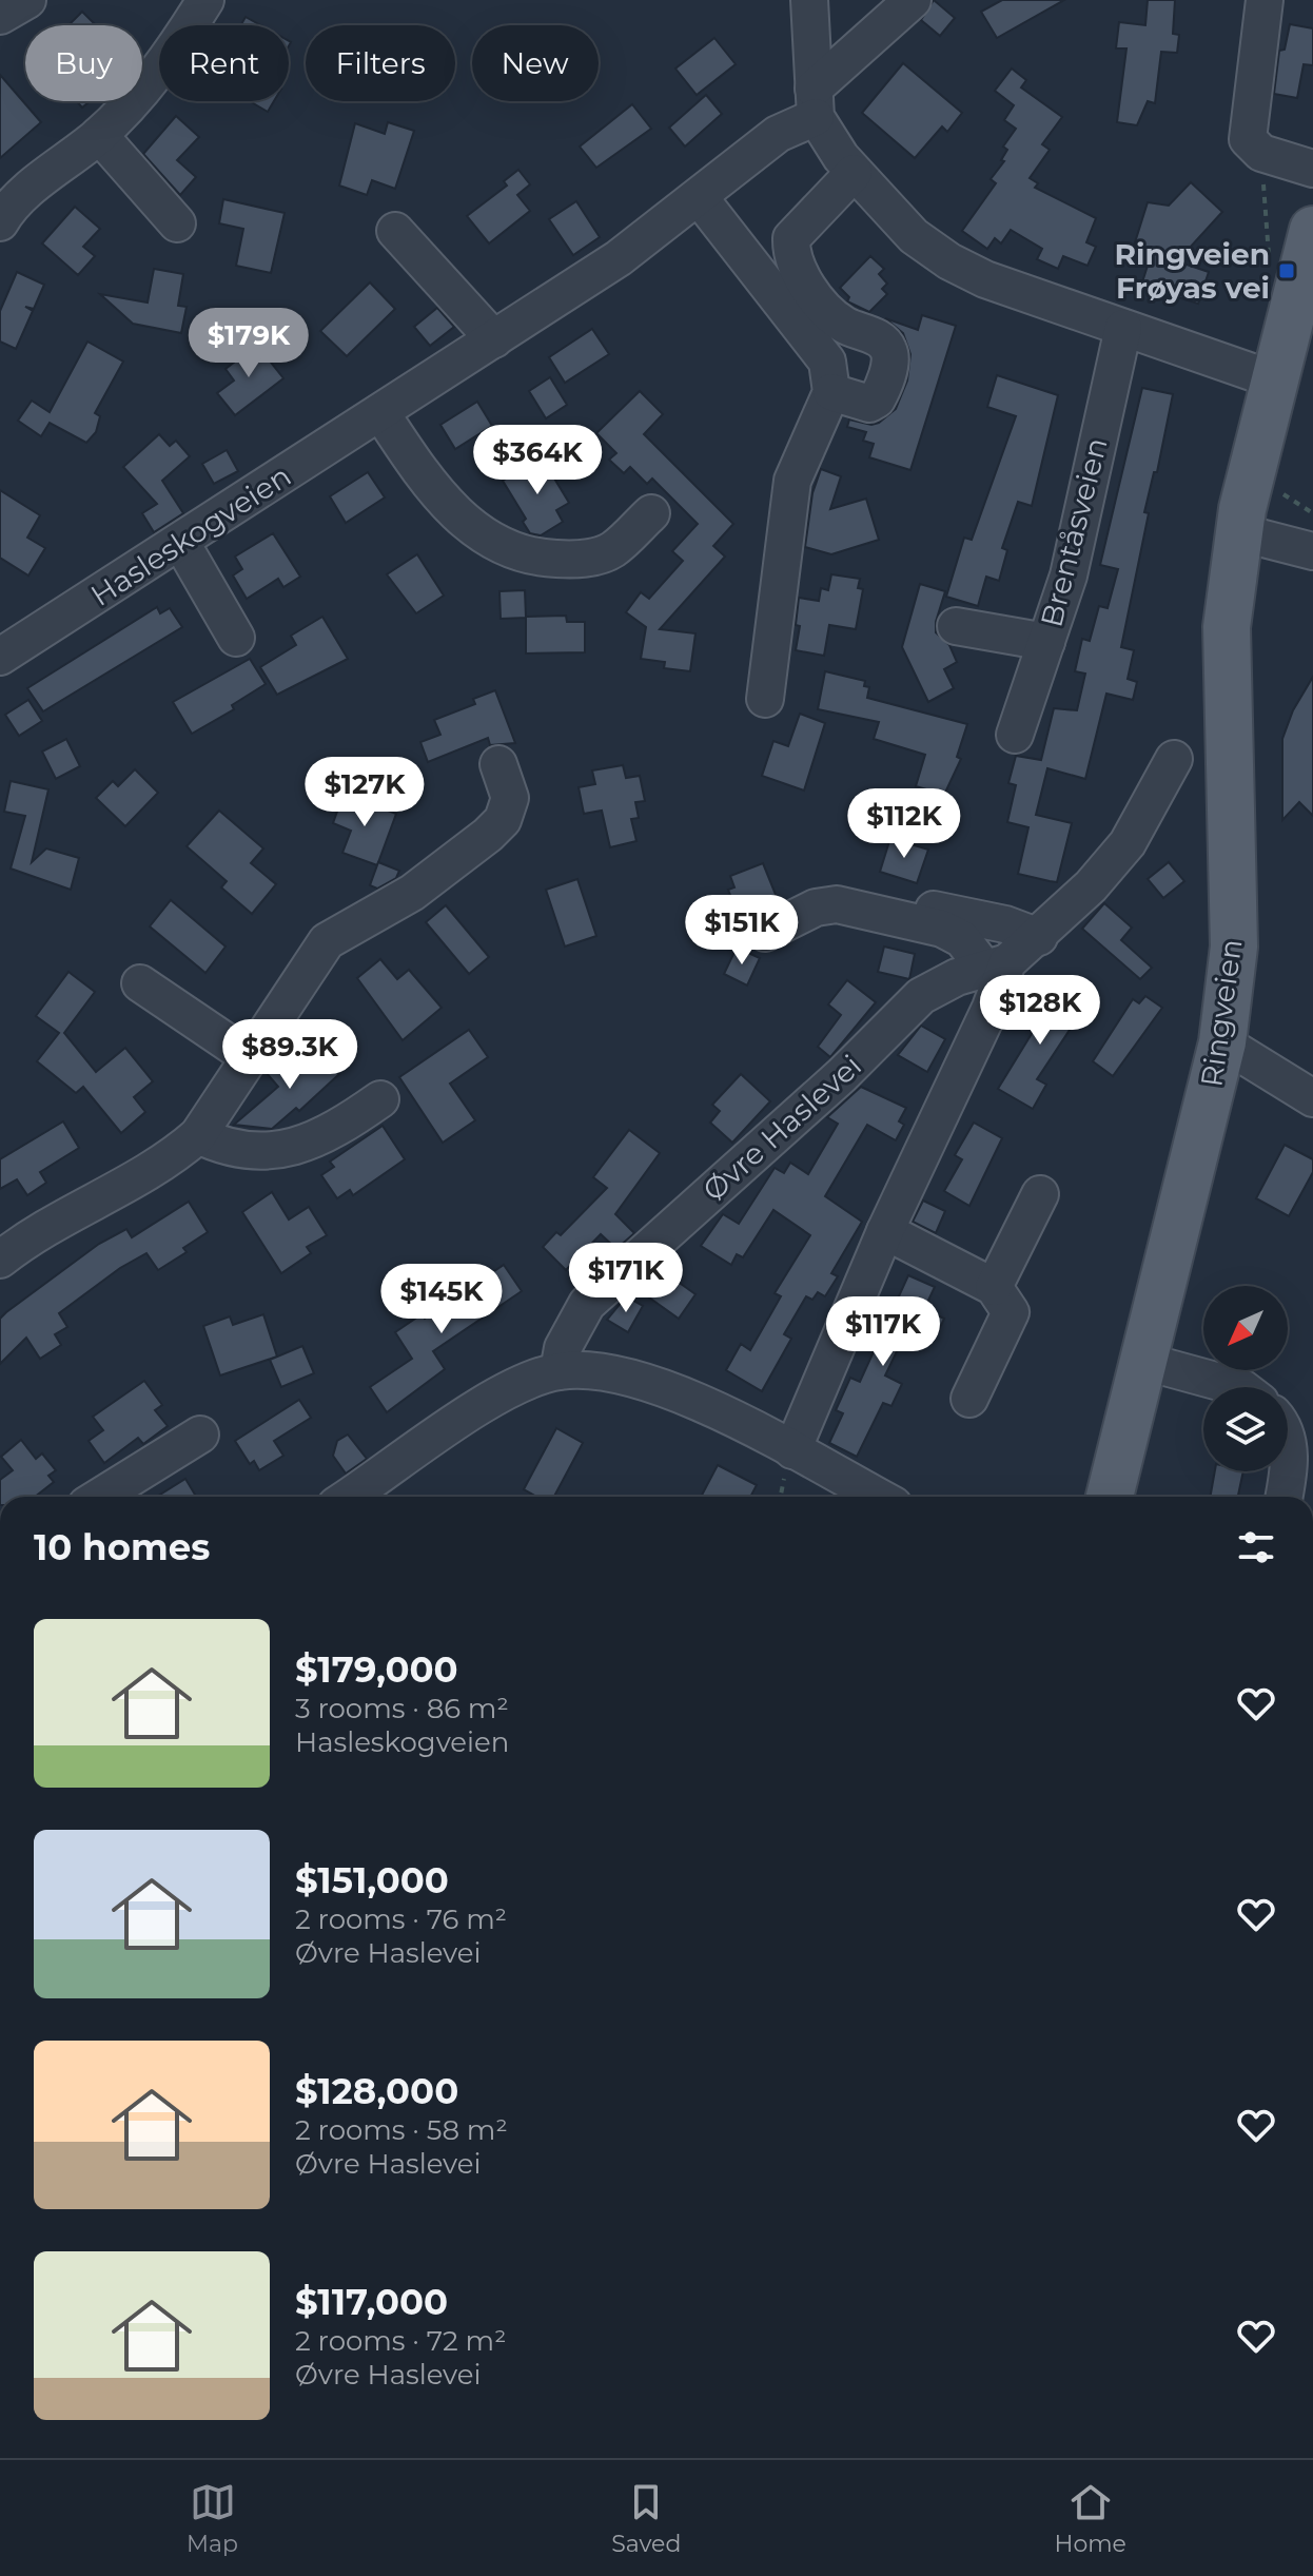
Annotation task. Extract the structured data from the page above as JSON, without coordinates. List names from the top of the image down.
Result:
{
  "streets": {
    "main road": ["Ringveien"],
    "street": ["Brentåsveien", "Hasleskogveien", "Øvre Haslevei"]
  },
  "places": {
    "transit": ["Ringveien Frøyas vei"]
  },
  "north": "bottom left",
  "page": {
    "chip": [
      "Buy",
      "Rent",
      "Filters",
      "New"
    ],
    "price": [
      "$179K",
      "$364K",
      "$127K",
      "$112K",
      "$151K",
      "$128K",
      "$89.3K",
      "$171K",
      "$145K",
      "$117K"
    ],
    "heading": "10 homes",
    "list": [
      {
        "name": "$179,000",
        "note": "3 rooms · 86 m² · Hasleskogveien"
      },
      {
        "name": "$151,000",
        "note": "2 rooms · 76 m² · Øvre Haslevei"
      },
      {
        "name": "$128,000",
        "note": "2 rooms · 58 m² · Øvre Haslevei"
      },
      {
        "name": "$117,000",
        "note": "2 rooms · 72 m² · Øvre Haslevei"
      }
    ],
    "tabs": ["Map", "Saved", "Home"]
  }
}
